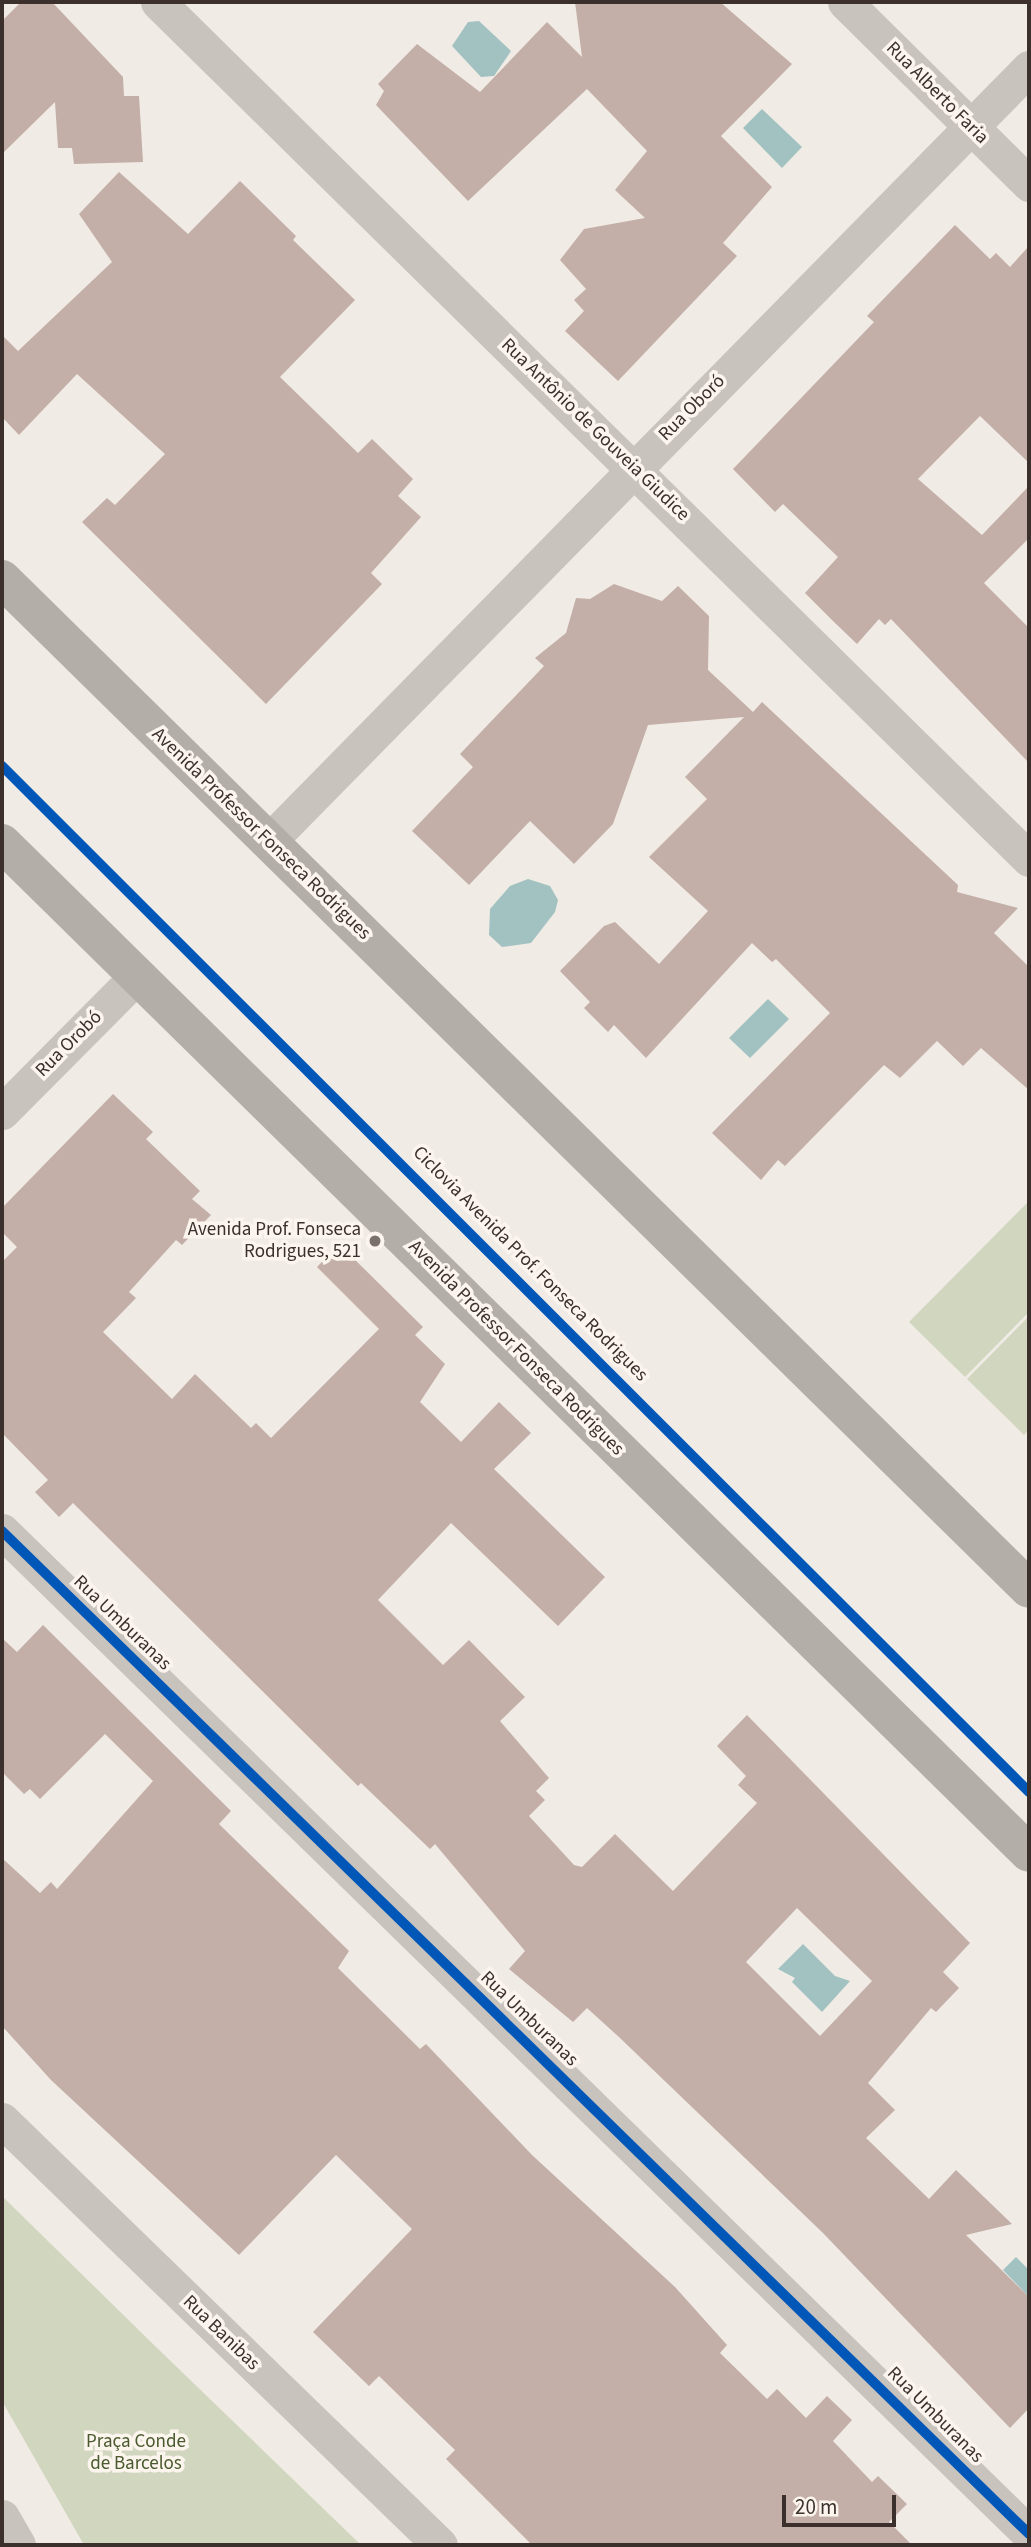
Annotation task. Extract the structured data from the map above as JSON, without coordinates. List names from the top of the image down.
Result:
{
  "streets": {
    "highway": ["Avenida Professor Fonseca Rodrigues"],
    "street": [
      "Rua Alberto Faria",
      "Rua Oboró",
      "Rua Antônio de Gouveia Giudice",
      "Rua Orobó",
      "Rua Umburanas",
      "Rua Banibas"
    ],
    "cycle path": ["Ciclovia Avenida Prof. Fonseca Rodrigues"]
  },
  "crossings": [
    ["Rua Alberto Faria", "Rua Oboró"],
    ["Rua Oboró", "Rua Antônio de Gouveia Giudice"],
    ["Rua Oboró", "Avenida Professor Fonseca Rodrigues"],
    ["Avenida Professor Fonseca Rodrigues", "Rua Orobó"]
  ],
  "parks": ["Praça Conde de Barcelos"],
  "places": ["Avenida Prof. Fonseca Rodrigues, 521"],
  "scale_bar": "20 m"
}
